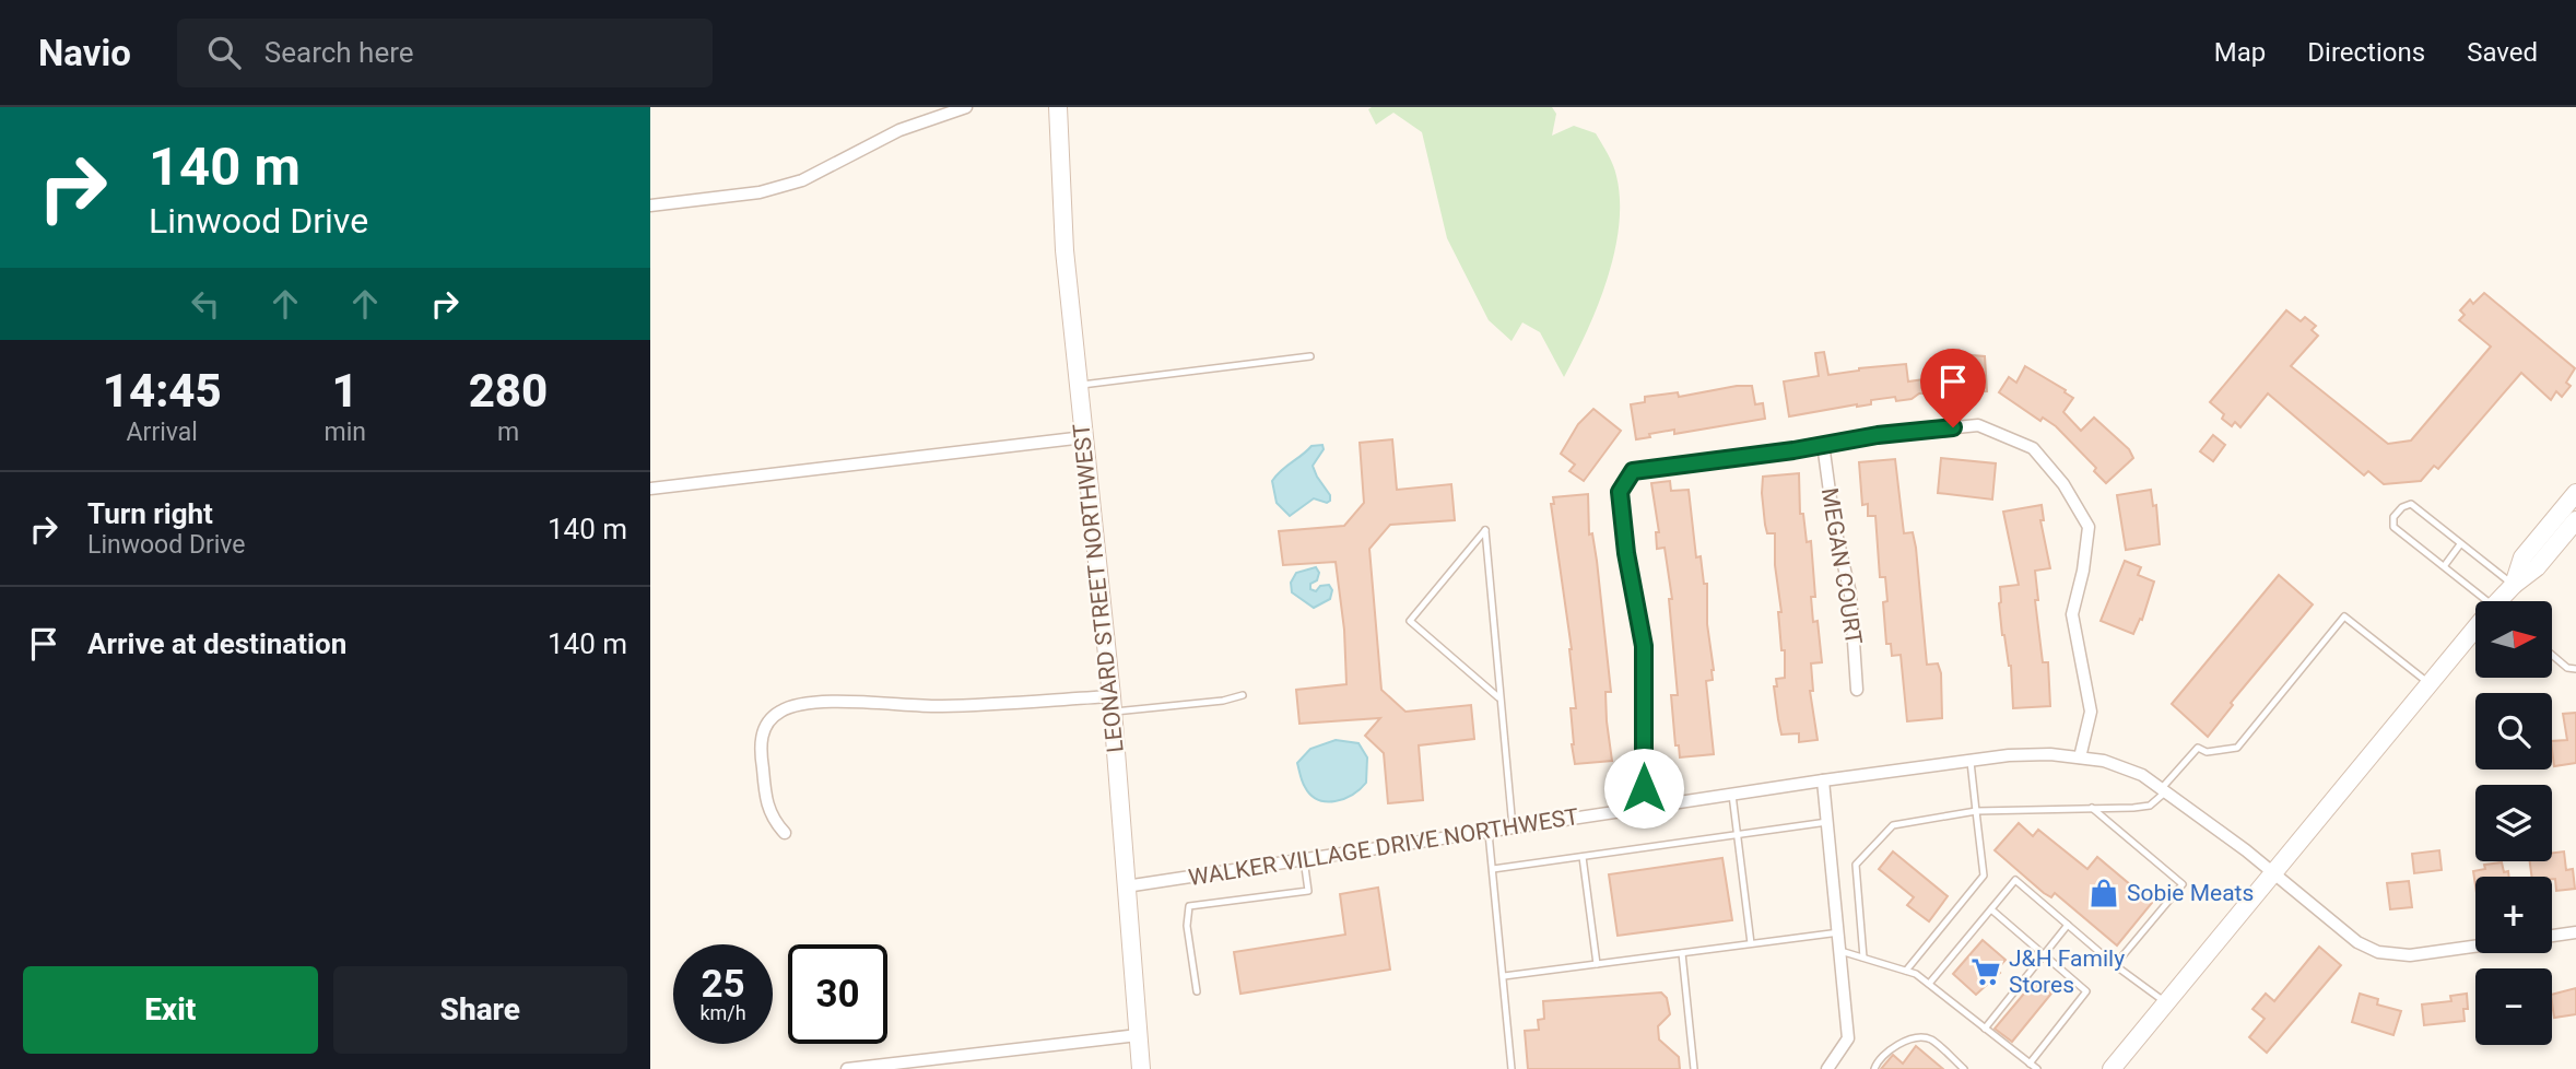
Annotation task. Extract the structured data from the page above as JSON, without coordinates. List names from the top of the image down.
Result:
{
  "streets": {
    "main road": ["LEONARD STREET NORTHWEST"],
    "street": ["MEGAN COURT", "WALKER VILLAGE DRIVE NORTHWEST"]
  },
  "crossings": [
    ["LEONARD STREET NORTHWEST", "WALKER VILLAGE DRIVE NORTHWEST"]
  ],
  "places": {
    "shop": ["Sobie Meats"],
    "supermarket": ["J&H Family Stores"]
  },
  "north": "right",
  "page": {
    "header": "Navio",
    "search": "Search here",
    "nav": ["Map", "Directions", "Saved"],
    "turn": ["140 m", "Linwood Drive"],
    "eta": [
      "14:45",
      "Arrival",
      "1",
      "min",
      "280",
      "m"
    ],
    "list": [
      {
        "name": "Turn right",
        "note": "Linwood Drive",
        "value": "140 m"
      },
      {
        "name": "Arrive at destination",
        "value": "140 m"
      }
    ],
    "map_buttons": ["+", "−"],
    "speed": "25 km/h",
    "limit": "30",
    "buttons": ["Exit", "Share"]
  }
}
